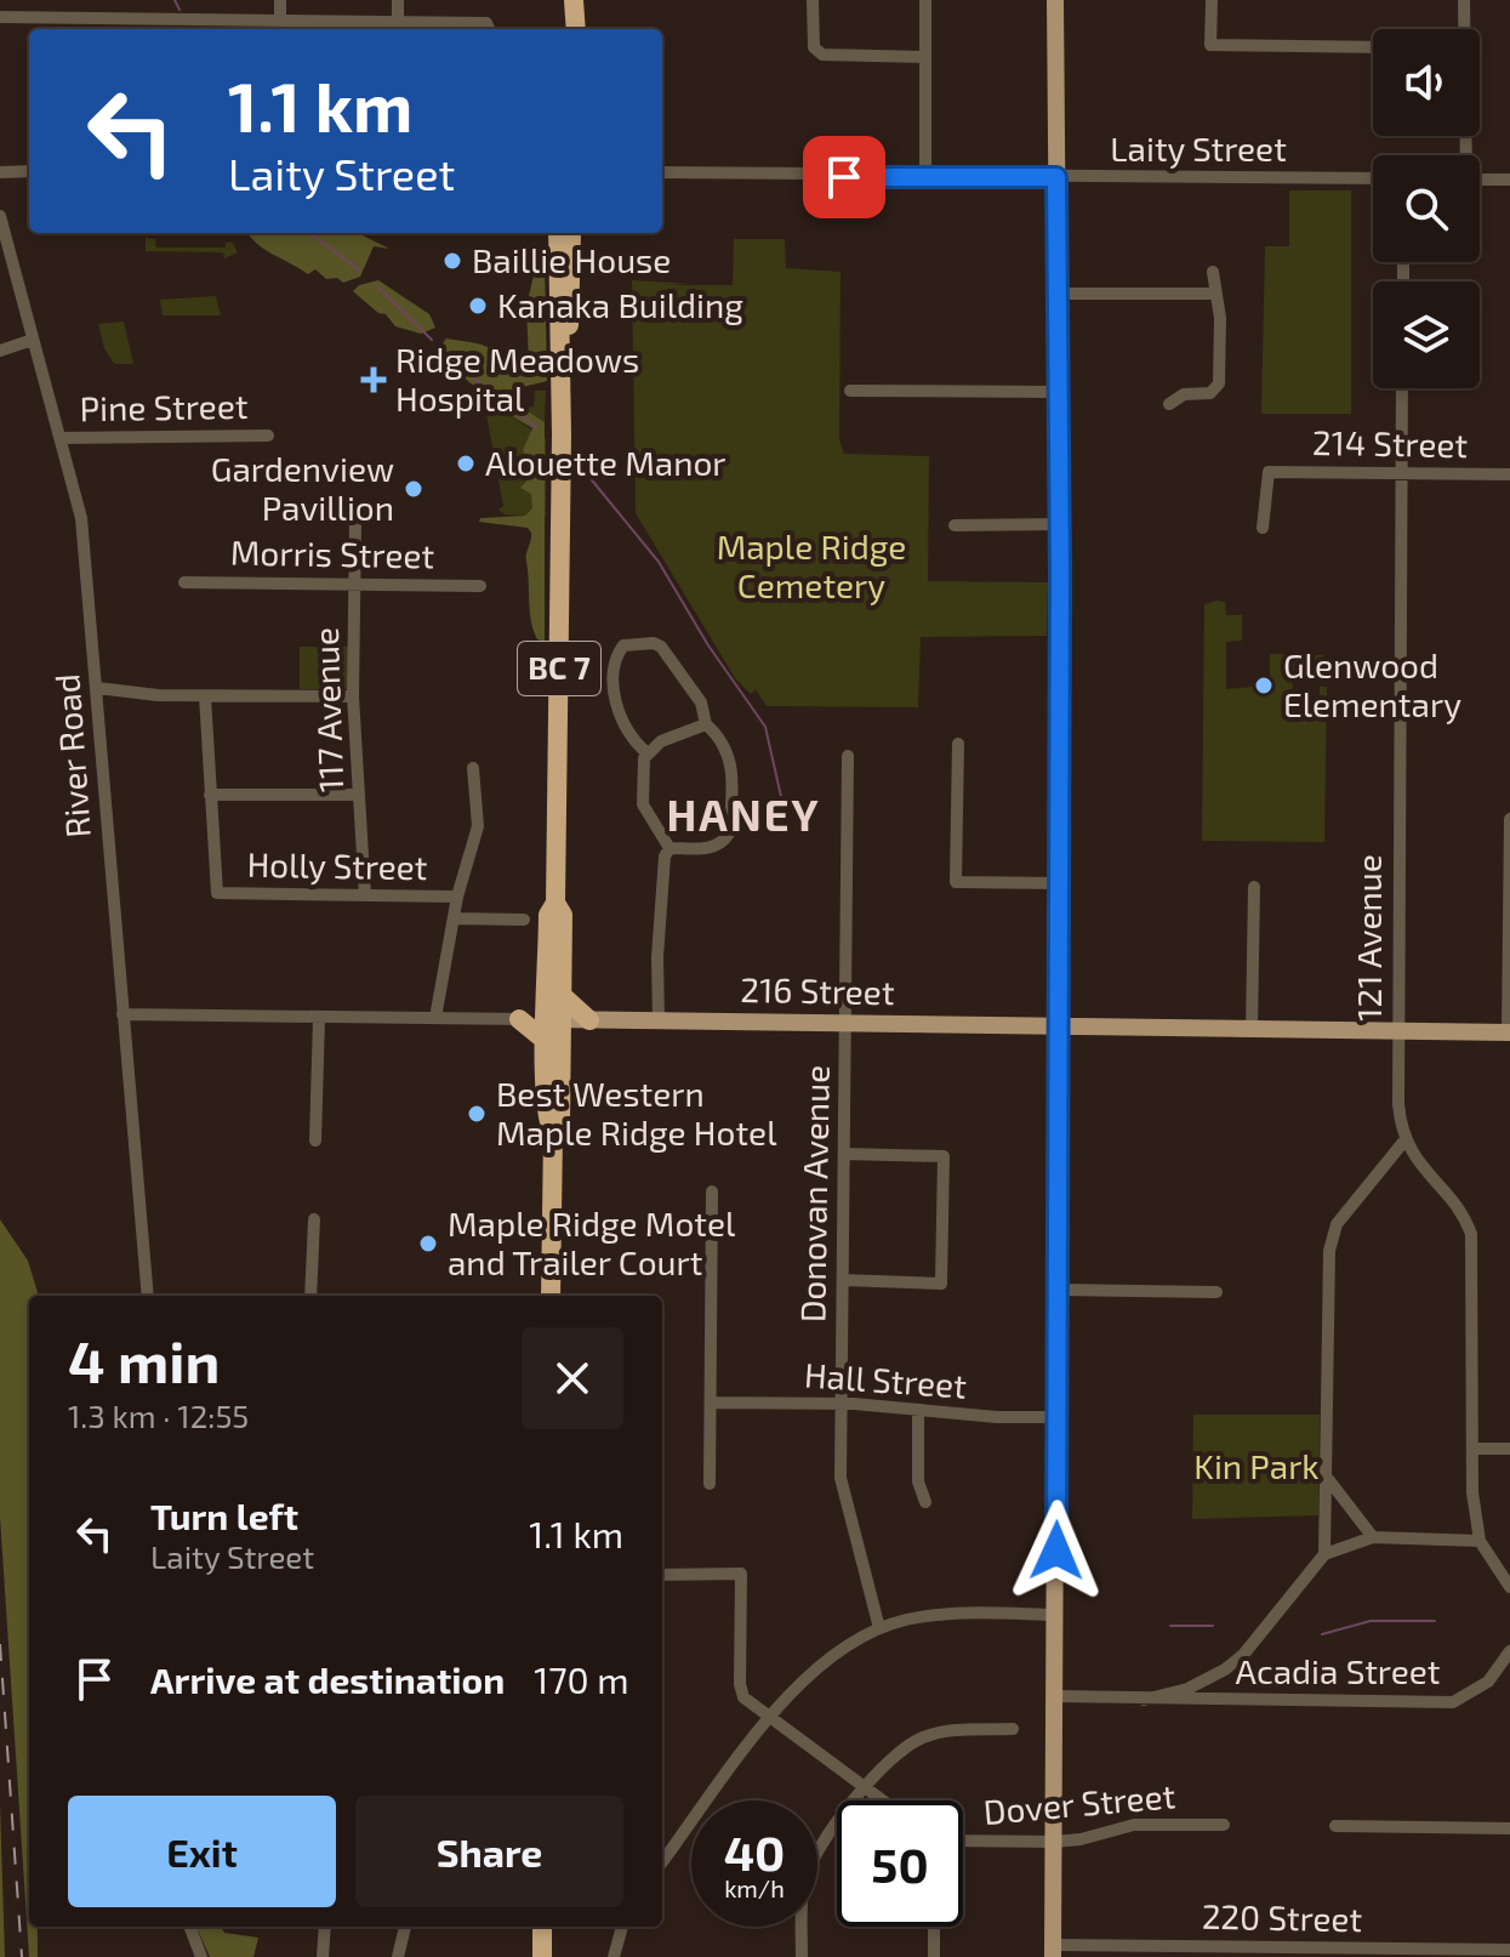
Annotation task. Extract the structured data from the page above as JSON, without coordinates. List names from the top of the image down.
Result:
{
  "streets": {
    "highway": ["BC 7"],
    "main road": ["216 Street"],
    "street": [
      "Laity Street",
      "Pine Street",
      "214 Street",
      "Morris Street",
      "117 Avenue",
      "River Road",
      "Holly Street",
      "121 Avenue",
      "Donovan Avenue",
      "Hall Street",
      "Acadia Street",
      "Dover Street",
      "220 Street"
    ]
  },
  "crossings": [
    ["Pine Street", "River Road"],
    ["214 Street", "121 Avenue"],
    ["Morris Street", "117 Avenue"],
    ["BC 7", "216 Street"],
    ["117 Avenue", "Holly Street"],
    ["River Road", "216 Street"],
    ["121 Avenue", "216 Street"],
    ["216 Street", "Donovan Avenue"],
    ["Donovan Avenue", "Hall Street"]
  ],
  "districts": ["HANEY"],
  "parks": ["Maple Ridge Cemetery", "Kin Park"],
  "places": {
    "other": [
      "Baillie House",
      "Kanaka Building",
      "Alouette Manor",
      "Gardenview Pavillion",
      "Glenwood Elementary",
      "Best Western Maple Ridge Hotel",
      "Maple Ridge Motel and Trailer Court"
    ],
    "health": ["Ridge Meadows Hospital"]
  },
  "page": {
    "turn": ["1.1 km", "Laity Street"],
    "heading": ["4 min", "1.3 km · 12:55"],
    "list": [
      {
        "name": "Turn left",
        "note": "Laity Street",
        "value": "1.1 km"
      },
      {
        "name": "Arrive at destination",
        "value": "170 m"
      }
    ],
    "buttons": ["Exit", "Share"],
    "speed": "40 km/h",
    "limit": "50"
  }
}
